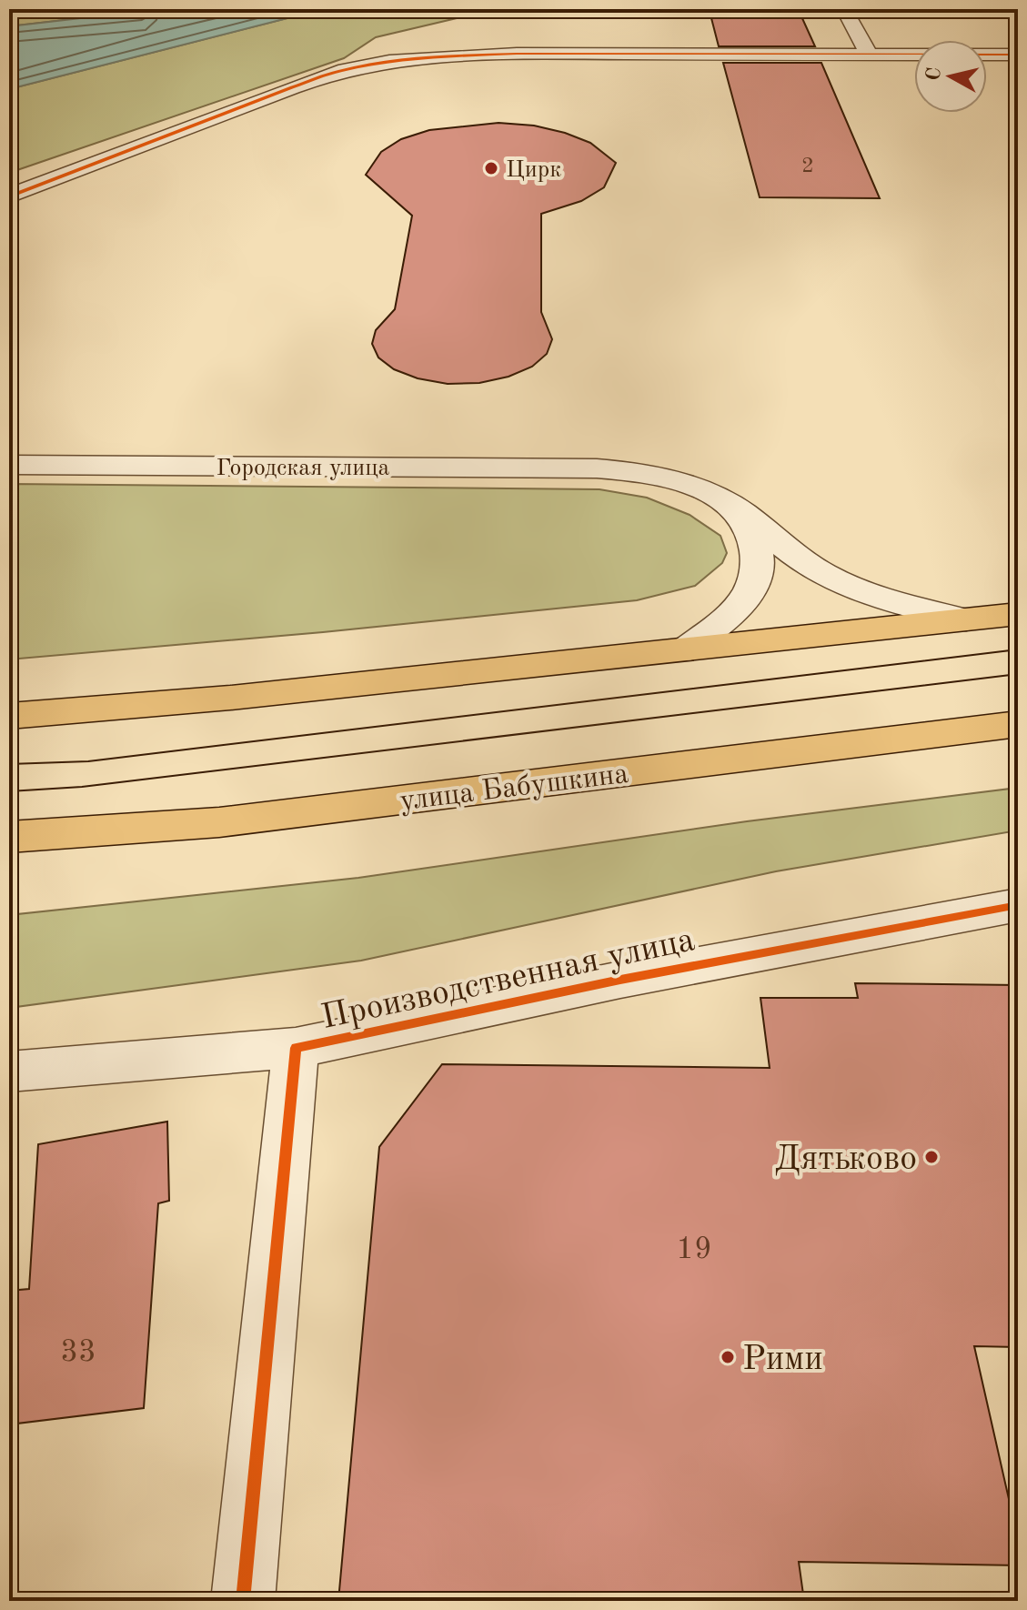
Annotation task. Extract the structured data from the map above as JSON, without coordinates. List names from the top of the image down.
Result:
{
  "streets": {
    "main road": ["улица Бабушкина"],
    "street": ["Городская улица", "Производственная улица"]
  },
  "places": ["Цирк", "Дятьково", "Рими"],
  "house_numbers": ["2", "19", "33"],
  "north": "left"
}
